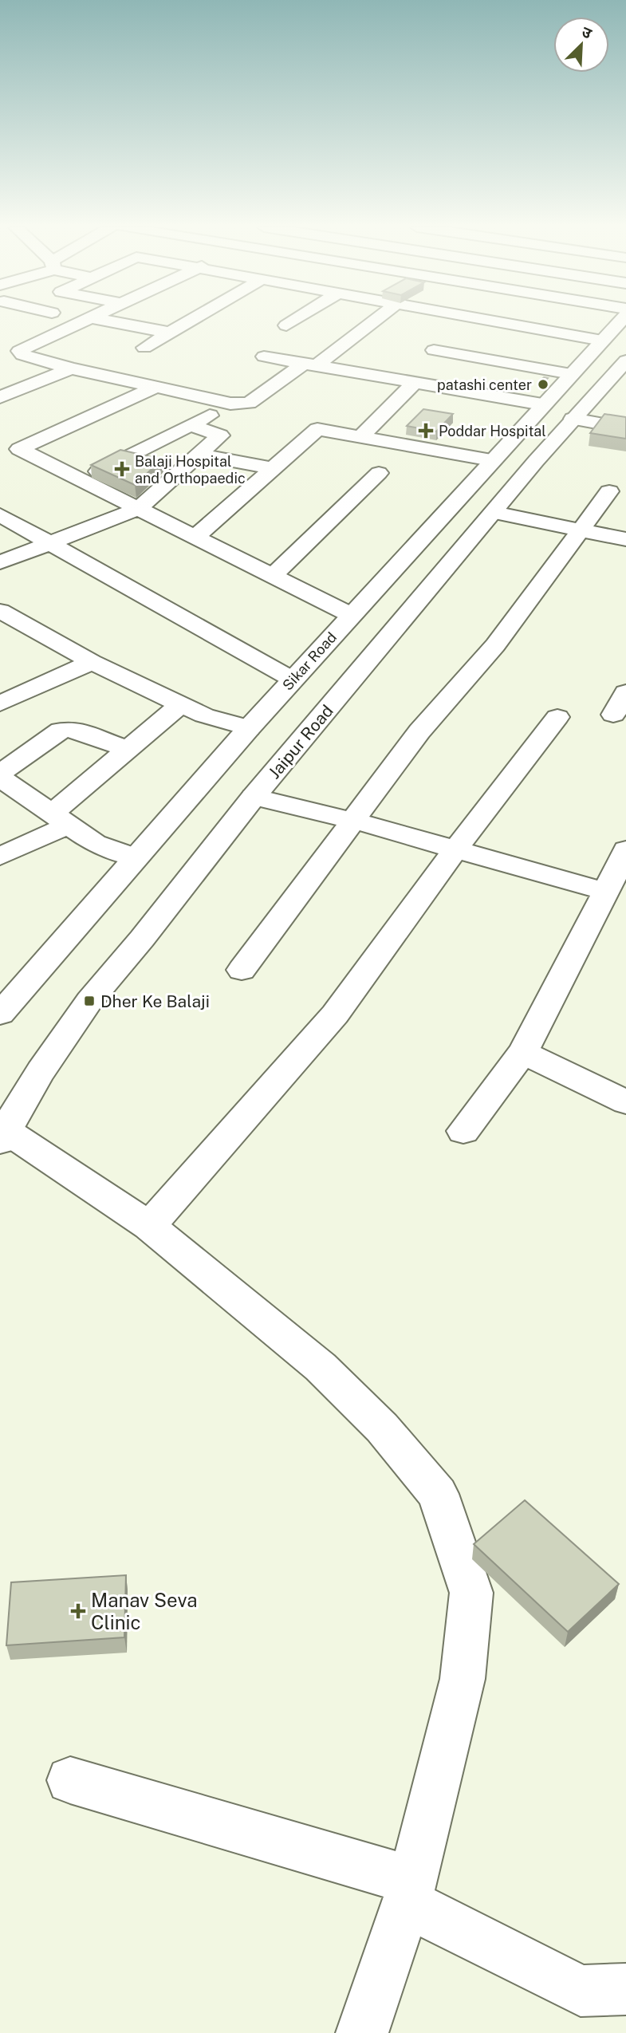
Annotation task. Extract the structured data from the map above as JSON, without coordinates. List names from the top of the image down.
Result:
{
  "streets": {
    "street": ["Sikar Road", "Jaipur Road"]
  },
  "places": {
    "other": ["patashi center"],
    "health": ["Poddar Hospital", "Balaji Hospital and Orthopaedic", "Manav Seva Clinic"],
    "transit": ["Dher Ke Balaji"]
  },
  "north": "top right"
}
